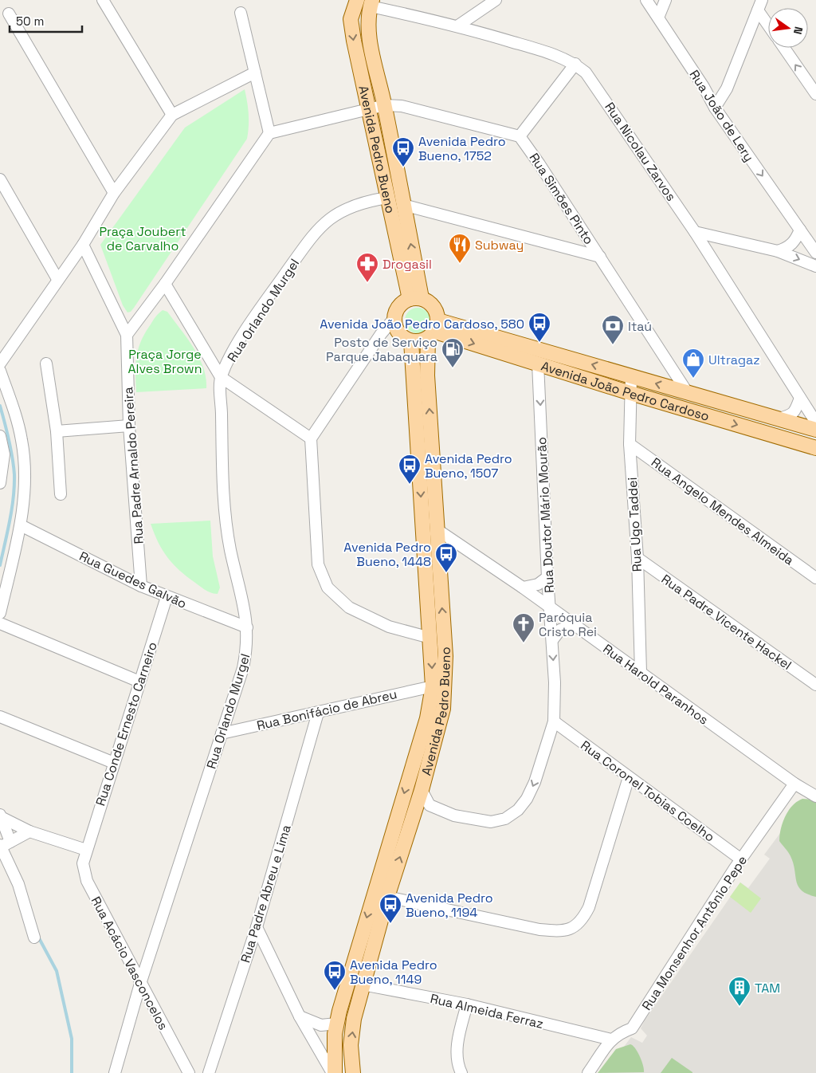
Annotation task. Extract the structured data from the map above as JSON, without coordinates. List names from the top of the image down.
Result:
{
  "streets": {
    "main road": ["Avenida Pedro Bueno", "Avenida João Pedro Cardoso"],
    "street": [
      "Rua João de Lery",
      "Rua Nicolau Zarvos",
      "Rua Simões Pinto",
      "Rua Orlando Murgel",
      "Rua Padre Arnaldo Pereira",
      "Rua Angelo Mendes Almeida",
      "Rua Doutor Mário Mourão",
      "Rua Ugo Taddei",
      "Rua Guedes Galvão",
      "Rua Padre Vicente Hackel",
      "Rua Harold Paranhos",
      "Rua Bonifácio de Abreu",
      "Rua Conde Ernesto Carneiro",
      "Rua Coronel Tobias Coelho",
      "Rua Padre Abreu e Lima",
      "Rua Monsenhor Antônio Pepe",
      "Rua Acácio Vasconcelos",
      "Rua Almeida Ferraz"
    ]
  },
  "crossings": [
    ["Avenida Pedro Bueno", "Rua Nicolau Zarvos"],
    ["Avenida Pedro Bueno", "Rua Orlando Murgel"],
    ["Avenida Pedro Bueno", "Avenida João Pedro Cardoso"],
    ["Avenida Pedro Bueno", "Rua Doutor Mário Mourão"],
    ["Avenida Pedro Bueno", "Rua Harold Paranhos"],
    ["Avenida Pedro Bueno", "Rua Bonifácio de Abreu"],
    ["Avenida Pedro Bueno", "Rua Almeida Ferraz"],
    ["Rua Simões Pinto", "Avenida João Pedro Cardoso"],
    ["Rua Orlando Murgel", "Rua Guedes Galvão"],
    ["Rua Orlando Murgel", "Rua Bonifácio de Abreu"],
    ["Rua Orlando Murgel", "Rua Acácio Vasconcelos"],
    ["Avenida João Pedro Cardoso", "Rua Doutor Mário Mourão"],
    ["Avenida João Pedro Cardoso", "Rua Ugo Taddei"],
    ["Rua Padre Arnaldo Pereira", "Rua Guedes Galvão"],
    ["Rua Angelo Mendes Almeida", "Rua Ugo Taddei"],
    ["Rua Doutor Mário Mourão", "Rua Harold Paranhos"],
    ["Rua Doutor Mário Mourão", "Rua Coronel Tobias Coelho"],
    ["Rua Ugo Taddei", "Rua Padre Vicente Hackel"],
    ["Rua Ugo Taddei", "Rua Harold Paranhos"],
    ["Rua Guedes Galvão", "Rua Conde Ernesto Carneiro"],
    ["Rua Harold Paranhos", "Rua Monsenhor Antônio Pepe"],
    ["Rua Bonifácio de Abreu", "Rua Padre Abreu e Lima"],
    ["Rua Conde Ernesto Carneiro", "Rua Acácio Vasconcelos"],
    ["Rua Coronel Tobias Coelho", "Rua Monsenhor Antônio Pepe"],
    ["Rua Monsenhor Antônio Pepe", "Rua Almeida Ferraz"]
  ],
  "parks": ["Praça Joubert de Carvalho", "Praça Jorge Alves Brown"],
  "places": {
    "bus stop": [
      "Avenida Pedro Bueno, 1752",
      "Avenida João Pedro Cardoso, 580",
      "Avenida Pedro Bueno, 1507",
      "Avenida Pedro Bueno, 1448",
      "Avenida Pedro Bueno, 1194",
      "Avenida Pedro Bueno, 1149"
    ],
    "restaurant": ["Subway"],
    "pharmacy": ["Drogasil"],
    "bank": ["Itaú"],
    "fuel station": ["Posto de Serviço Parque Jabaquara"],
    "shop": ["Ultragaz"],
    "church": ["Paróquia Cristo Rei"],
    "building": ["TAM"]
  },
  "scale_bar": "50 m",
  "north": "right"
}
